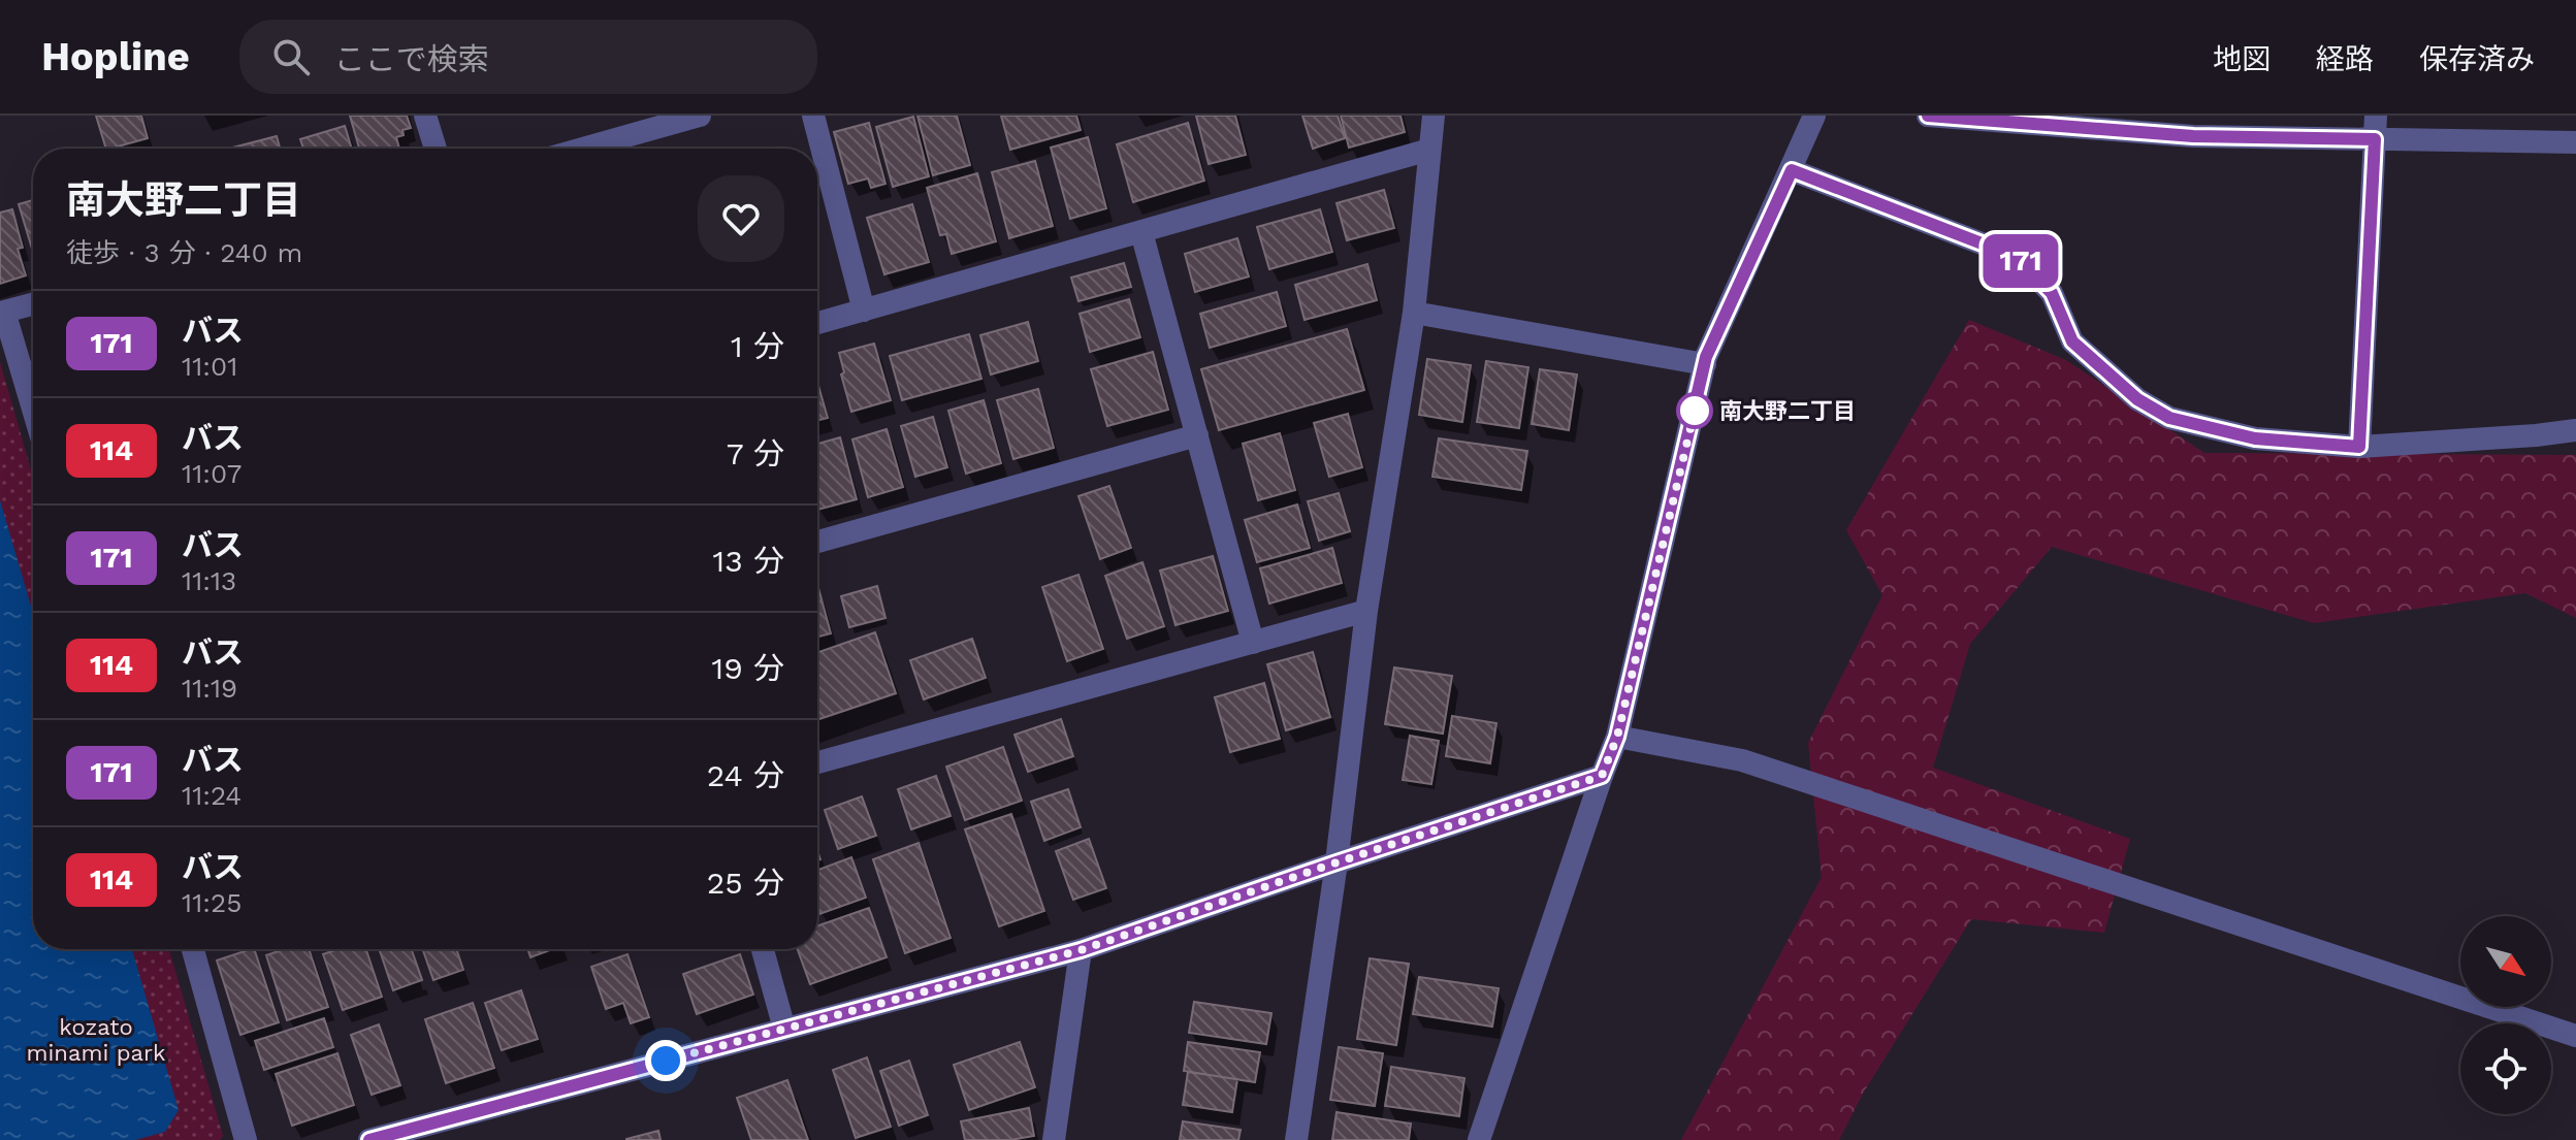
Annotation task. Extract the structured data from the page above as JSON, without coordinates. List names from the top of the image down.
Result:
{
  "parks": ["kozato minami park"],
  "places": ["南大野二丁目"],
  "lines": ["bus line 171"],
  "north": "bottom right",
  "page": {
    "header": "Hopline",
    "search": "ここで検索",
    "nav": ["地図", "経路", "保存済み"],
    "on_map": "171",
    "heading": ["南大野二丁目", "徒歩 · 3 分 · 240 m"],
    "list": [
      {
        "mark": "171",
        "name": "バス",
        "note": "11:01",
        "value": "1 分"
      },
      {
        "mark": "114",
        "name": "バス",
        "note": "11:07",
        "value": "7 分"
      },
      {
        "mark": "171",
        "name": "バス",
        "note": "11:13",
        "value": "13 分"
      },
      {
        "mark": "114",
        "name": "バス",
        "note": "11:19",
        "value": "19 分"
      },
      {
        "mark": "171",
        "name": "バス",
        "note": "11:24",
        "value": "24 分"
      },
      {
        "mark": "114",
        "name": "バス",
        "note": "11:25",
        "value": "25 分"
      }
    ]
  }
}
